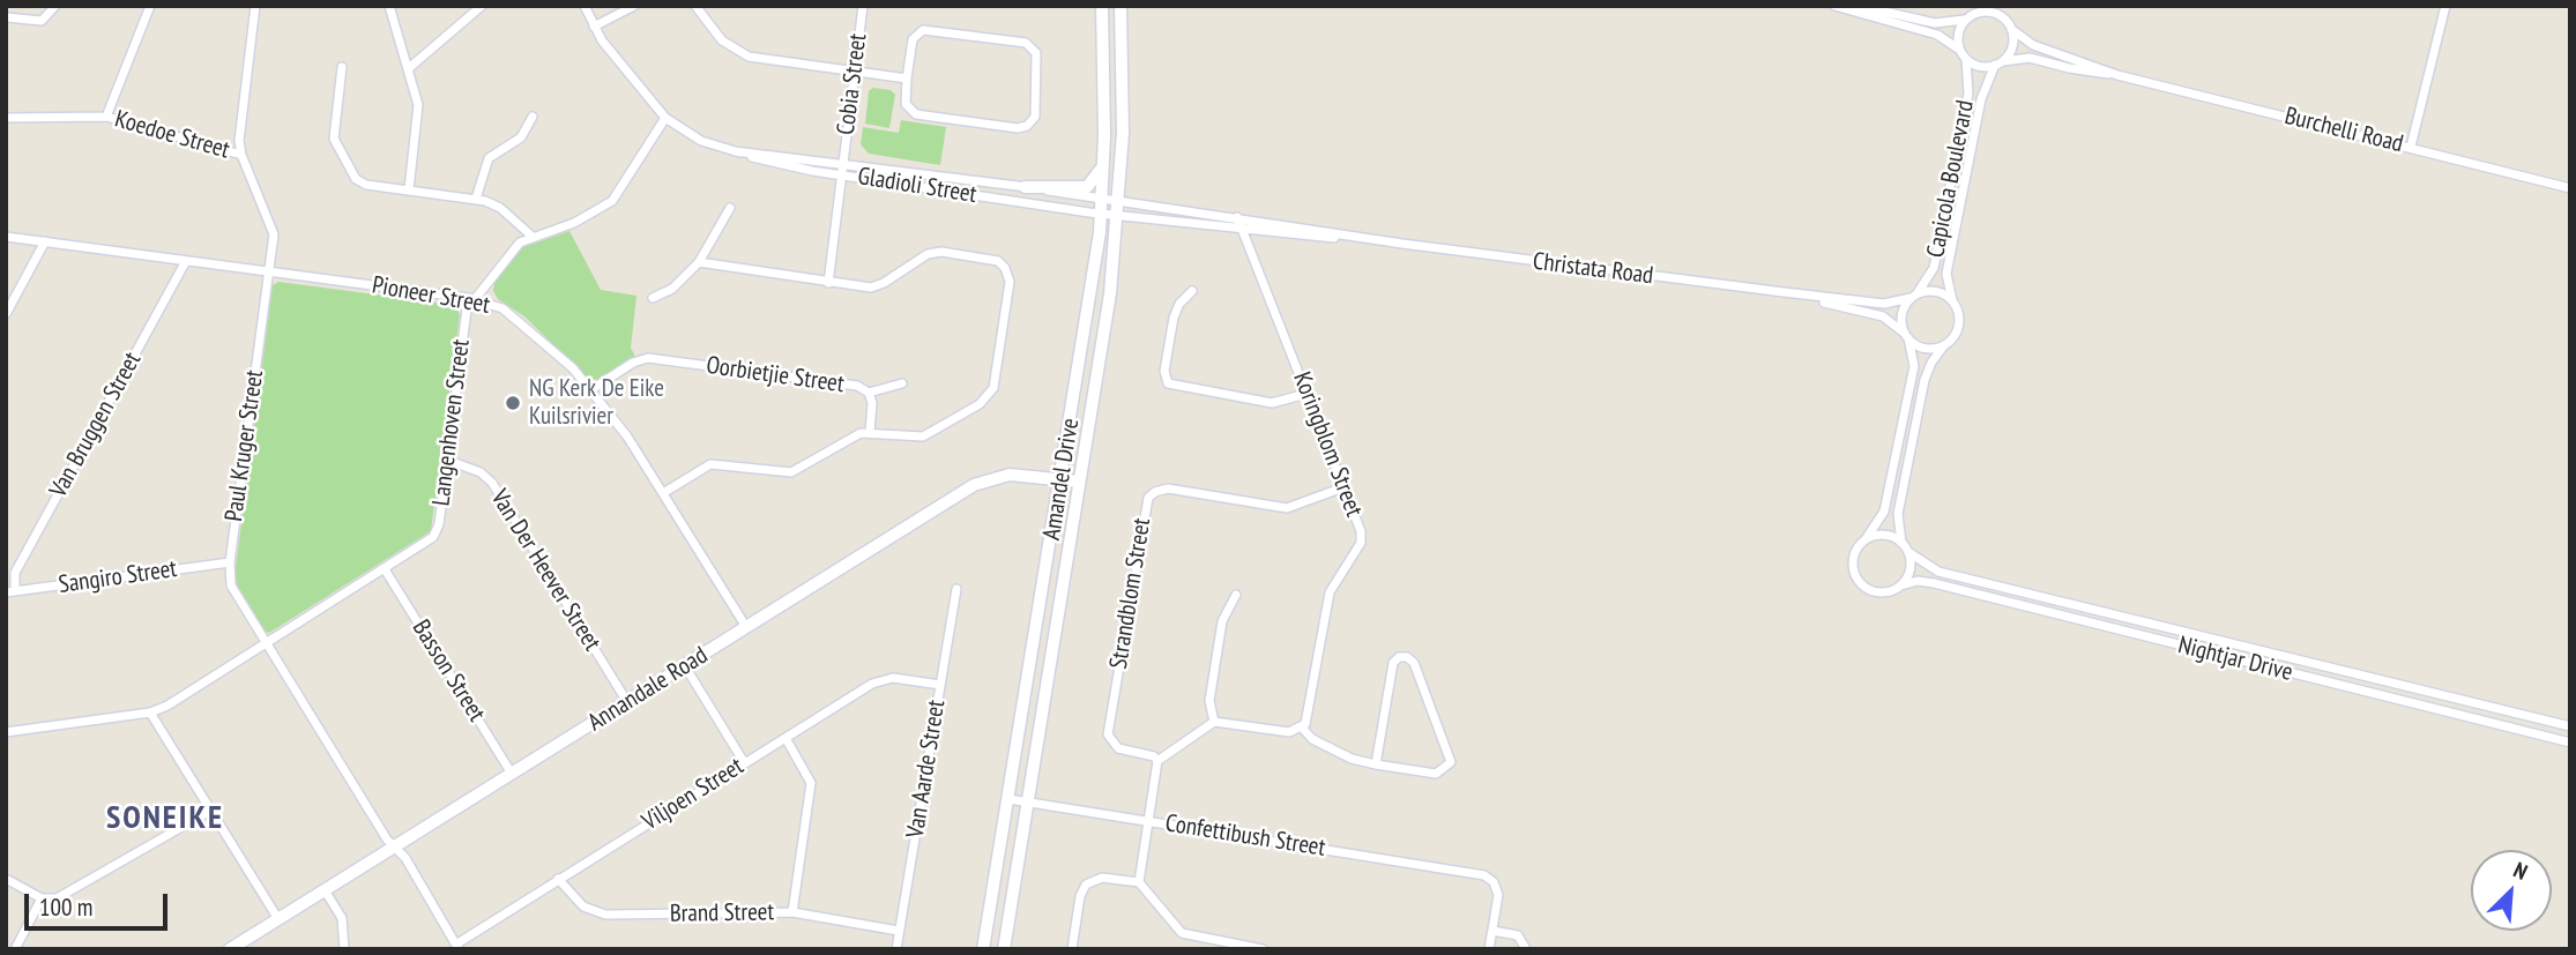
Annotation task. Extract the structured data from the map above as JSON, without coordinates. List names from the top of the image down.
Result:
{
  "streets": {
    "street": [
      "Cobia Street",
      "Burchelli Road",
      "Koedoe Street",
      "Capicola Boulevard",
      "Gladioli Street",
      "Christata Road",
      "Pioneer Street",
      "Oorbietjie Street",
      "Langenhoven Street",
      "Van Bruggen Street",
      "Koringblom Street",
      "Paul Kruger Street",
      "Amandel Drive",
      "Van Der Heever Street",
      "Sangiro Street",
      "Strandblom Street",
      "Nightjar Drive",
      "Basson Street",
      "Annandale Road",
      "Van Aarde Street",
      "Viljoen Street",
      "Confettibush Street",
      "Brand Street"
    ]
  },
  "crossings": [
    ["Cobia Street", "Gladioli Street"],
    ["Burchelli Road", "Capicola Boulevard"],
    ["Koedoe Street", "Paul Kruger Street"],
    ["Capicola Boulevard", "Christata Road"],
    ["Gladioli Street", "Langenhoven Street"],
    ["Gladioli Street", "Amandel Drive"],
    ["Christata Road", "Koringblom Street"],
    ["Pioneer Street", "Oorbietjie Street"],
    ["Pioneer Street", "Langenhoven Street"],
    ["Pioneer Street", "Van Bruggen Street"],
    ["Pioneer Street", "Paul Kruger Street"],
    ["Pioneer Street", "Annandale Road"],
    ["Langenhoven Street", "Paul Kruger Street"],
    ["Langenhoven Street", "Van Der Heever Street"],
    ["Langenhoven Street", "Basson Street"],
    ["Van Bruggen Street", "Sangiro Street"],
    ["Koringblom Street", "Strandblom Street"],
    ["Paul Kruger Street", "Sangiro Street"],
    ["Paul Kruger Street", "Annandale Road"],
    ["Paul Kruger Street", "Viljoen Street"],
    ["Amandel Drive", "Annandale Road"],
    ["Amandel Drive", "Confettibush Street"],
    ["Van Der Heever Street", "Annandale Road"],
    ["Basson Street", "Annandale Road"],
    ["Van Aarde Street", "Viljoen Street"],
    ["Van Aarde Street", "Brand Street"],
    ["Viljoen Street", "Brand Street"]
  ],
  "districts": ["SONEIKE"],
  "places": ["NG Kerk De Eike Kuilsrivier"],
  "scale_bar": "100 m",
  "north": "top right"
}
